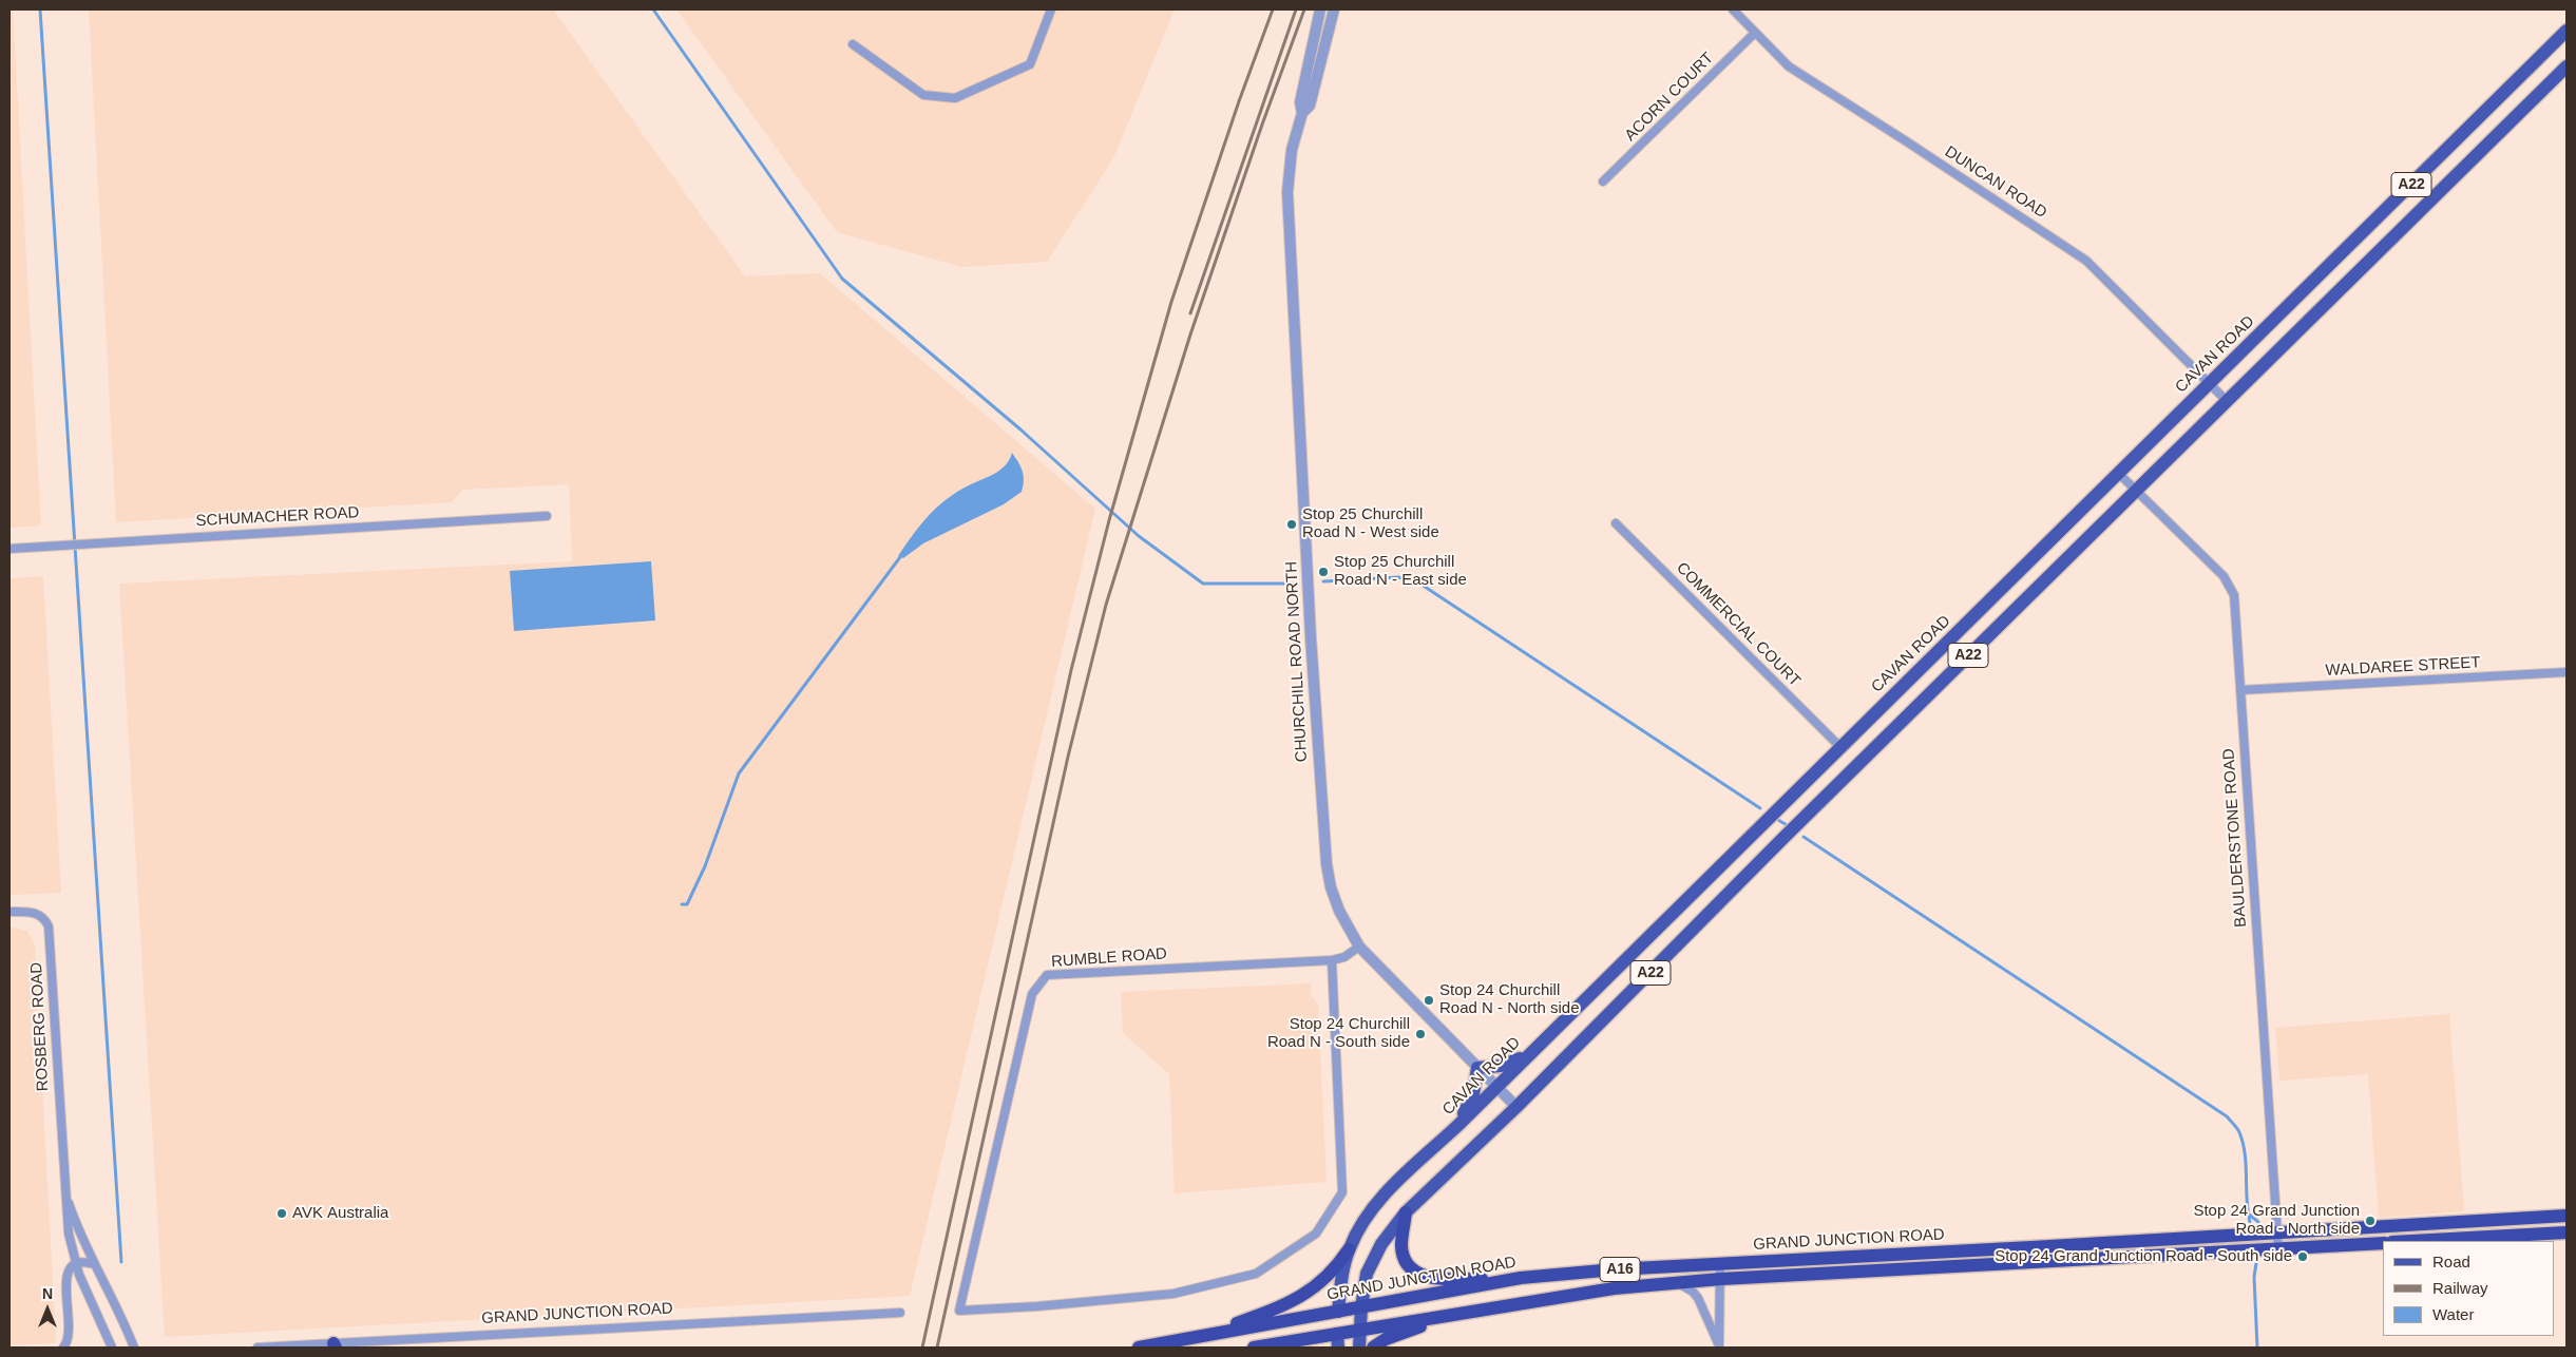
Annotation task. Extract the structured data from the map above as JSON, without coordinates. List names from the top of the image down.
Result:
{
  "streets": {
    "highway": [
      "A22",
      "CAVAN ROAD",
      "GRAND JUNCTION ROAD",
      "A16"
    ],
    "street": [
      "ACORN COURT",
      "DUNCAN ROAD",
      "SCHUMACHER ROAD",
      "COMMERCIAL COURT",
      "CHURCHILL ROAD NORTH",
      "WALDAREE STREET",
      "BAULDERSTONE ROAD",
      "RUMBLE ROAD",
      "ROSBERG ROAD"
    ]
  },
  "crossings": [
    ["ACORN COURT", "DUNCAN ROAD"],
    ["DUNCAN ROAD", "A22"],
    ["DUNCAN ROAD", "CAVAN ROAD"],
    ["A22", "CAVAN ROAD"],
    ["A22", "CHURCHILL ROAD NORTH"],
    ["A22", "BAULDERSTONE ROAD"],
    ["A22", "GRAND JUNCTION ROAD"],
    ["CAVAN ROAD", "COMMERCIAL COURT"],
    ["CAVAN ROAD", "CHURCHILL ROAD NORTH"],
    ["CAVAN ROAD", "BAULDERSTONE ROAD"],
    ["CAVAN ROAD", "GRAND JUNCTION ROAD"],
    ["CHURCHILL ROAD NORTH", "RUMBLE ROAD"],
    ["WALDAREE STREET", "BAULDERSTONE ROAD"],
    ["BAULDERSTONE ROAD", "GRAND JUNCTION ROAD"]
  ],
  "places": [
    "Stop 25 Churchill Road N - West side",
    "Stop 25 Churchill Road N - East side",
    "Stop 24 Churchill Road N - North side",
    "Stop 24 Churchill Road N - South side",
    "AVK Australia",
    "Stop 24 Grand Junction Road - North side",
    "Stop 24 Grand Junction Road - South side"
  ],
  "legend": ["Road", "Railway", "Water"],
  "north": "top"
}
